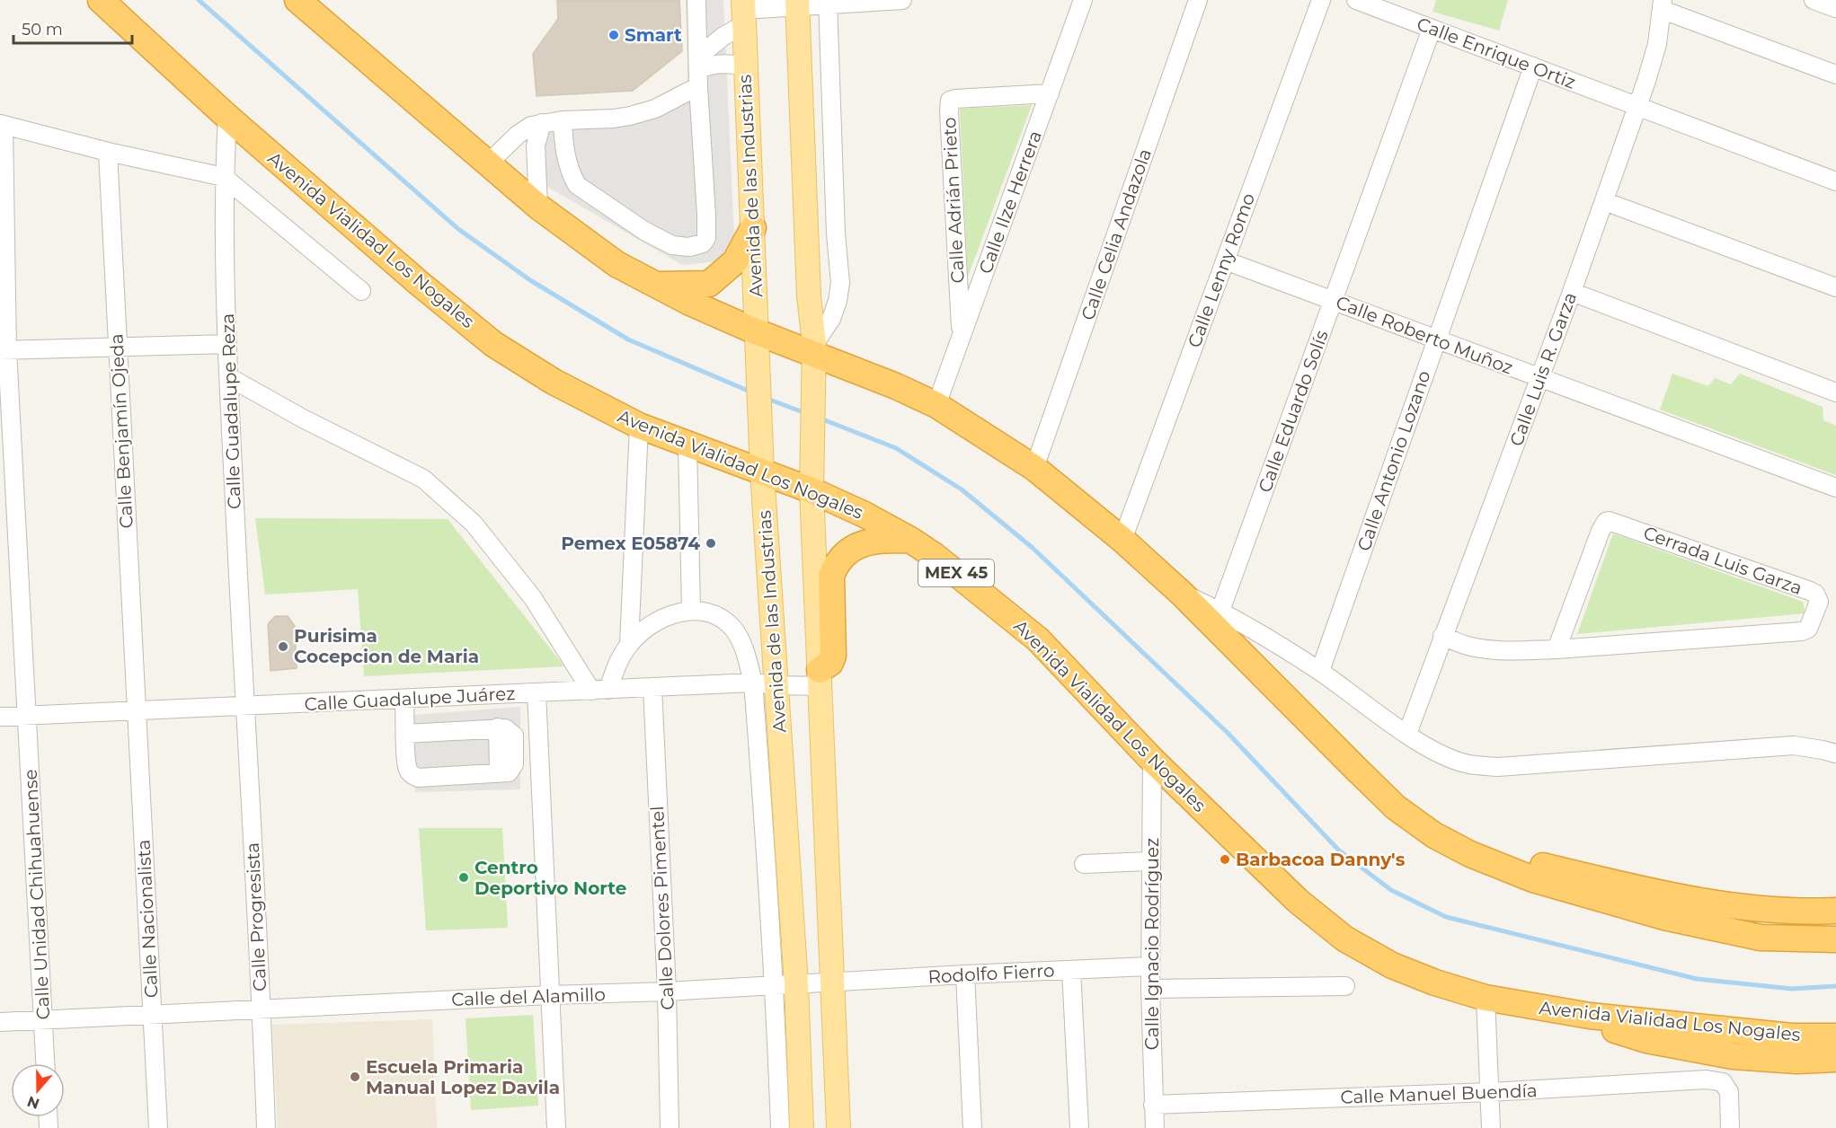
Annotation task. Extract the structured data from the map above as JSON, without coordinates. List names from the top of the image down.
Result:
{
  "streets": {
    "highway": ["Avenida Vialidad Los Nogales", "MEX 45"],
    "main road": ["Avenida de las Industrias"],
    "street": [
      "Calle Enrique Ortiz",
      "Calle Adrián Prieto",
      "Calle Ilze Herrera",
      "Calle Celia Andazola",
      "Calle Lenny Romo",
      "Calle Roberto Muñoz",
      "Calle Luis R. Garza",
      "Calle Guadalupe Reza",
      "Calle Eduardo Solís",
      "Calle Benjamín Ojeda",
      "Calle Antonio Lozano",
      "Cerrada Luis Garza",
      "Calle Guadalupe Juárez",
      "Calle Unidad Chihuahuense",
      "Calle Dolores Pimentel",
      "Calle Progresista",
      "Calle Nacionalista",
      "Calle Ignacio Rodríguez",
      "Rodolfo Fierro",
      "Calle del Alamillo",
      "Calle Manuel Buendía"
    ]
  },
  "crossings": [
    ["Calle Enrique Ortiz", "Calle Luis R. Garza"],
    ["Calle Enrique Ortiz", "Calle Eduardo Solís"],
    ["Calle Enrique Ortiz", "Calle Antonio Lozano"],
    ["Avenida de las Industrias", "Avenida Vialidad Los Nogales"],
    ["Avenida de las Industrias", "Calle Guadalupe Juárez"],
    ["Avenida de las Industrias", "Calle del Alamillo"],
    ["Calle Adrián Prieto", "Calle Ilze Herrera"],
    ["Avenida Vialidad Los Nogales", "Calle Guadalupe Reza"],
    ["Avenida Vialidad Los Nogales", "Calle Ignacio Rodríguez"],
    ["Calle Lenny Romo", "Calle Roberto Muñoz"],
    ["Calle Roberto Muñoz", "Calle Luis R. Garza"],
    ["Calle Roberto Muñoz", "Calle Eduardo Solís"],
    ["Calle Roberto Muñoz", "Calle Antonio Lozano"],
    ["Calle Luis R. Garza", "Cerrada Luis Garza"],
    ["Calle Guadalupe Reza", "Calle Guadalupe Juárez"],
    ["Calle Guadalupe Reza", "Calle Progresista"],
    ["Calle Benjamín Ojeda", "Calle Guadalupe Juárez"],
    ["Calle Benjamín Ojeda", "Calle Nacionalista"],
    ["Calle Guadalupe Juárez", "Calle Unidad Chihuahuense"],
    ["Calle Guadalupe Juárez", "Calle Dolores Pimentel"],
    ["Calle Guadalupe Juárez", "Calle Progresista"],
    ["Calle Guadalupe Juárez", "Calle Nacionalista"],
    ["Calle Unidad Chihuahuense", "Calle del Alamillo"],
    ["Calle Dolores Pimentel", "Calle del Alamillo"],
    ["Calle Progresista", "Calle del Alamillo"],
    ["Calle Nacionalista", "Calle del Alamillo"],
    ["Calle Ignacio Rodríguez", "Rodolfo Fierro"],
    ["Calle Ignacio Rodríguez", "Calle Manuel Buendía"]
  ],
  "places": [
    "Smart",
    "Pemex E05874",
    "Purisima Cocepcion de Maria",
    "Barbacoa Danny's",
    "Centro Deportivo Norte",
    "Escuela Primaria Manual Lopez Davila"
  ],
  "scale_bar": "50 m",
  "north": "bottom"
}
